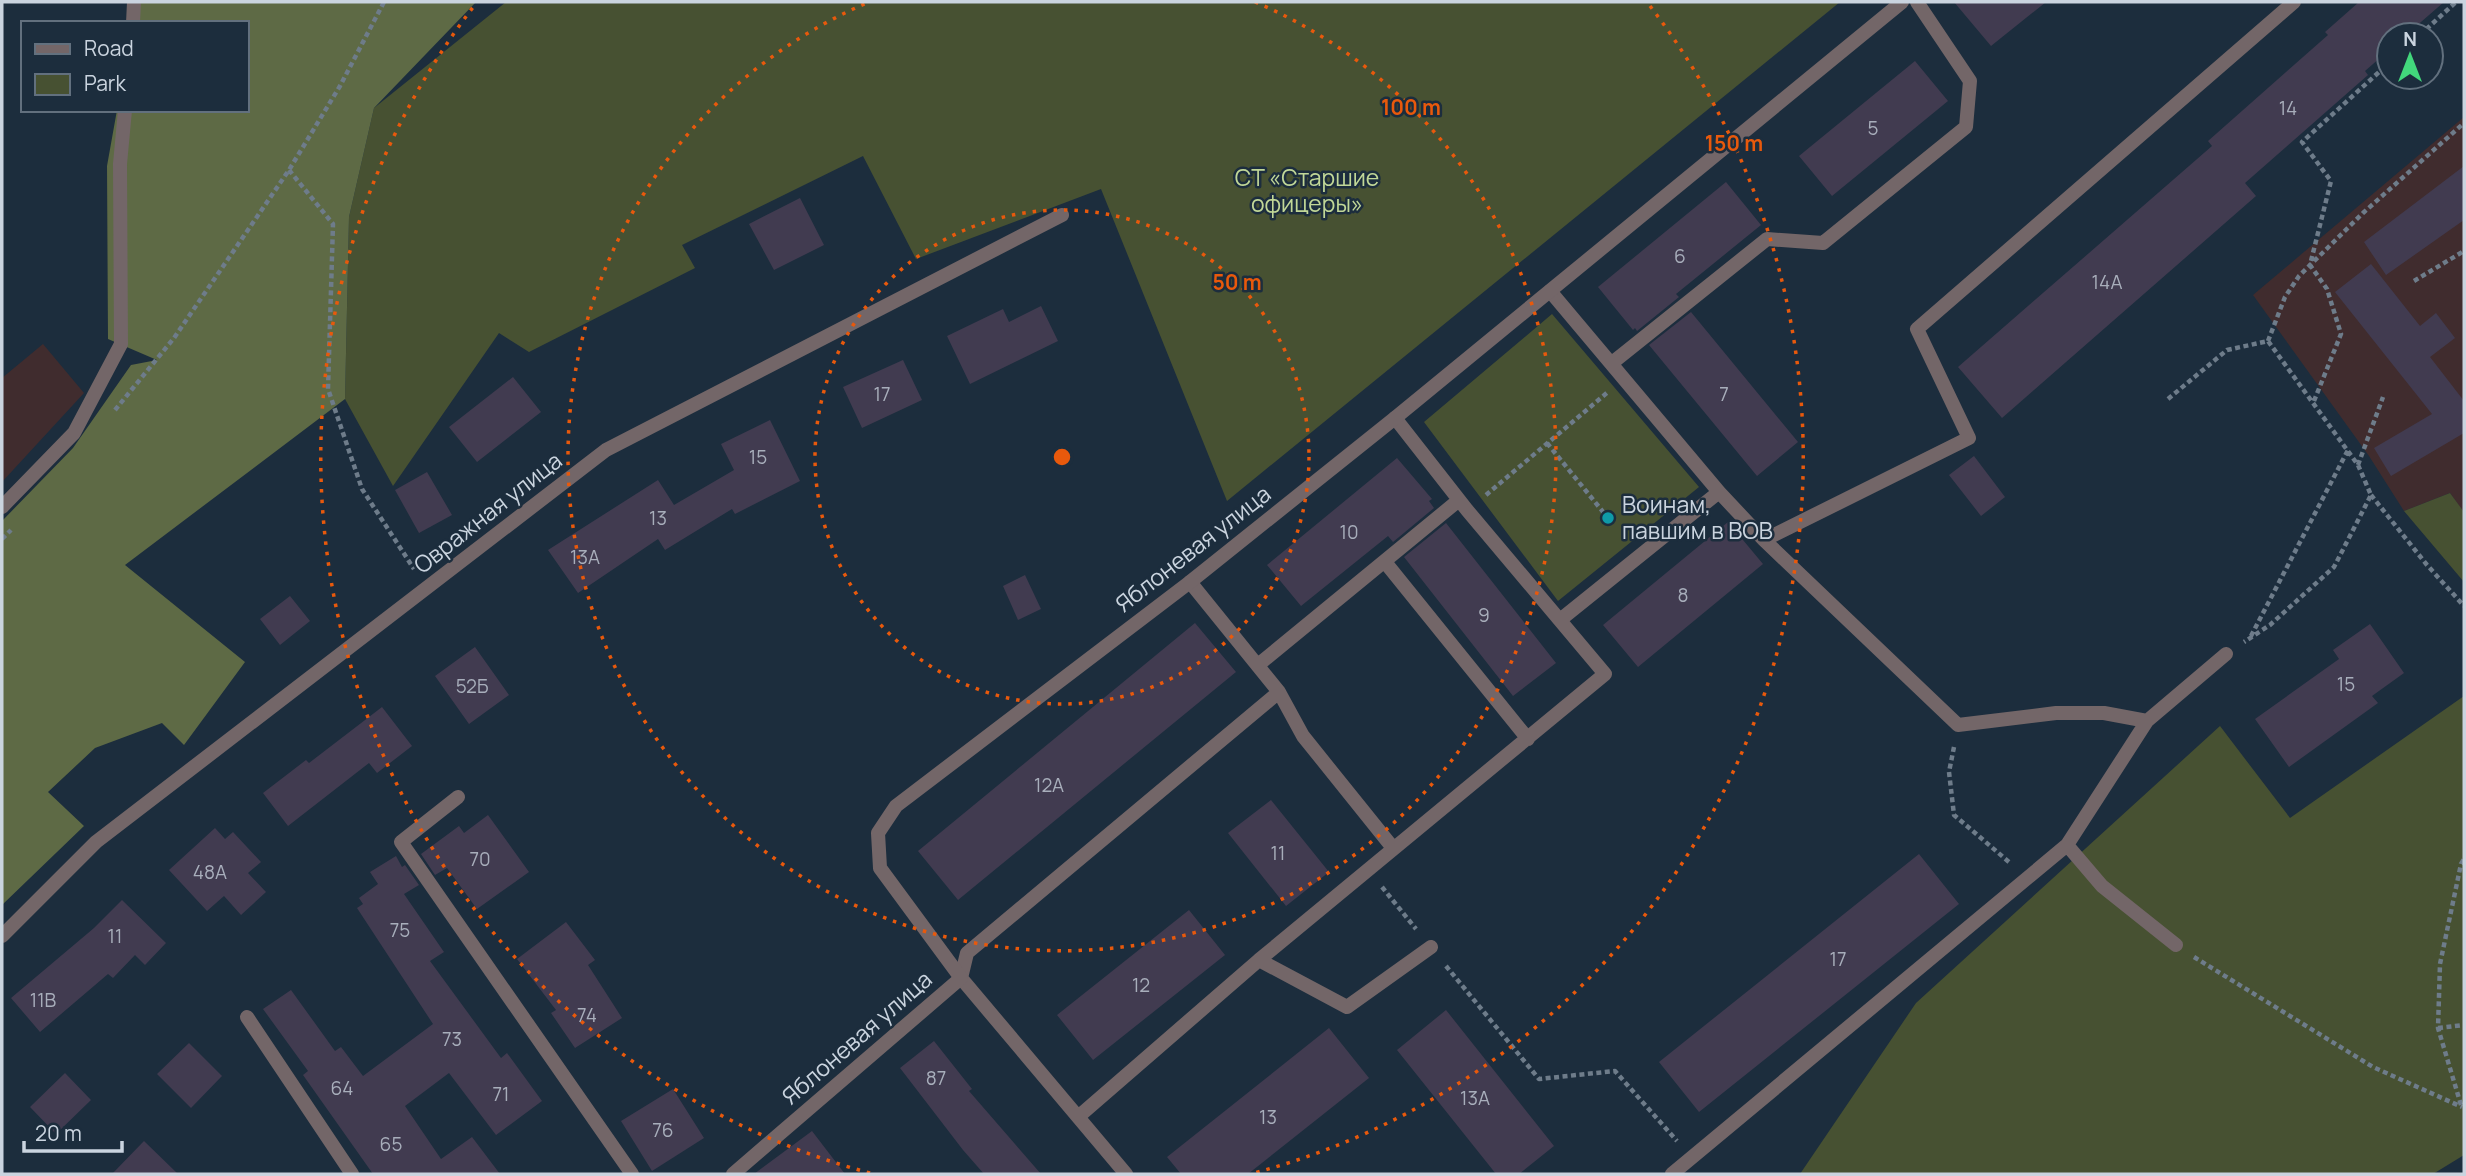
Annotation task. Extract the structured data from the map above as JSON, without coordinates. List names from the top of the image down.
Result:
{
  "streets": {
    "street": ["Овражная улица", "Яблоневая улица"]
  },
  "parks": ["СТ «Старшие офицеры»"],
  "places": ["Воинам, павшим в ВОВ"],
  "house_numbers": [
    "14",
    "5",
    "6",
    "14А",
    "17",
    "7",
    "15",
    "13",
    "10",
    "13А",
    "8",
    "9",
    "15",
    "52Б",
    "12А",
    "11",
    "70",
    "48А",
    "75",
    "11",
    "17",
    "12",
    "11В",
    "74",
    "73",
    "87",
    "64",
    "71",
    "13А",
    "13",
    "76",
    "65"
  ],
  "legend": ["Road", "Park"],
  "scale_bar": "20 m",
  "north": "top",
  "rings": ["100 m", "150 m", "50 m"]
}
